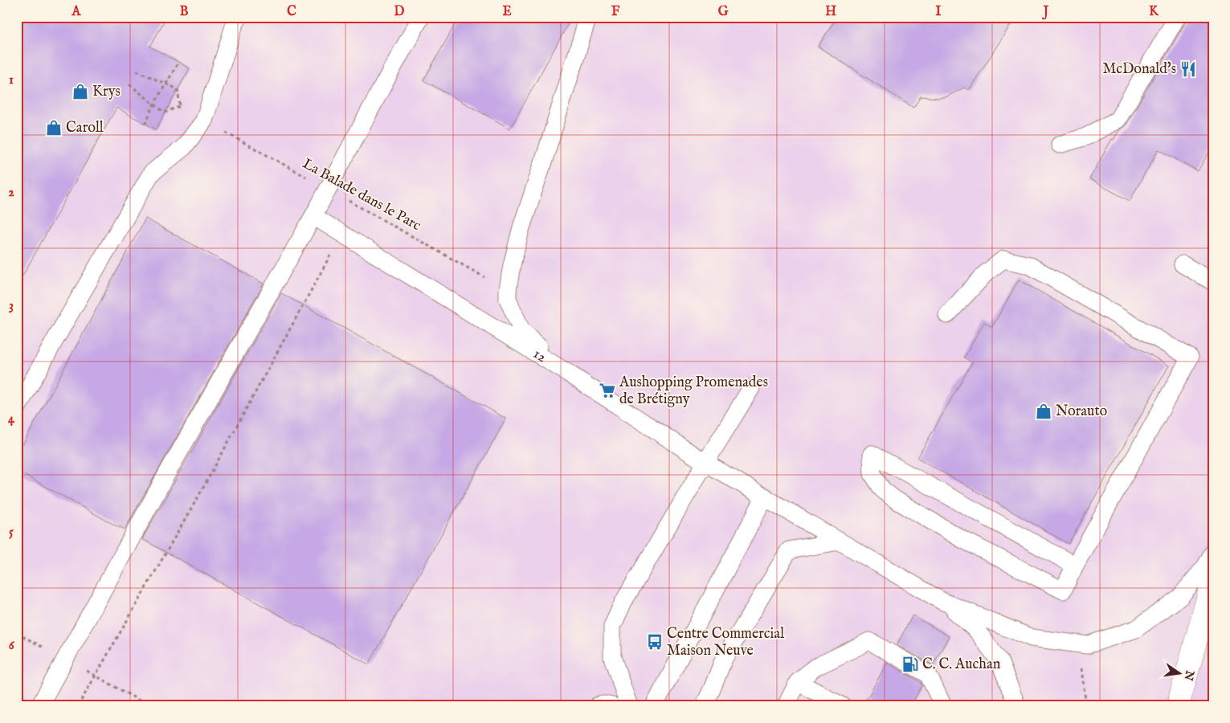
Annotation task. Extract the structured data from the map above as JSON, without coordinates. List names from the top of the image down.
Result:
{
  "streets": {
    "lane": ["12"],
    "path": ["La Balade dans le Parc"]
  },
  "places": {
    "restaurant": ["McDonald's"],
    "shop": ["Krys", "Caroll", "Norauto"],
    "supermarket": ["Aushopping Promenades de Brétigny"],
    "bus stop": ["Centre Commercial Maison Neuve"],
    "fuel station": ["C. C. Auchan"]
  },
  "north": "right",
  "grid": {
    "columns": [
      "A",
      "B",
      "C",
      "D",
      "E",
      "F",
      "G",
      "H",
      "I",
      "J",
      "K"
    ],
    "rows": [
      "1",
      "2",
      "3",
      "4",
      "5",
      "6"
    ]
  }
}
